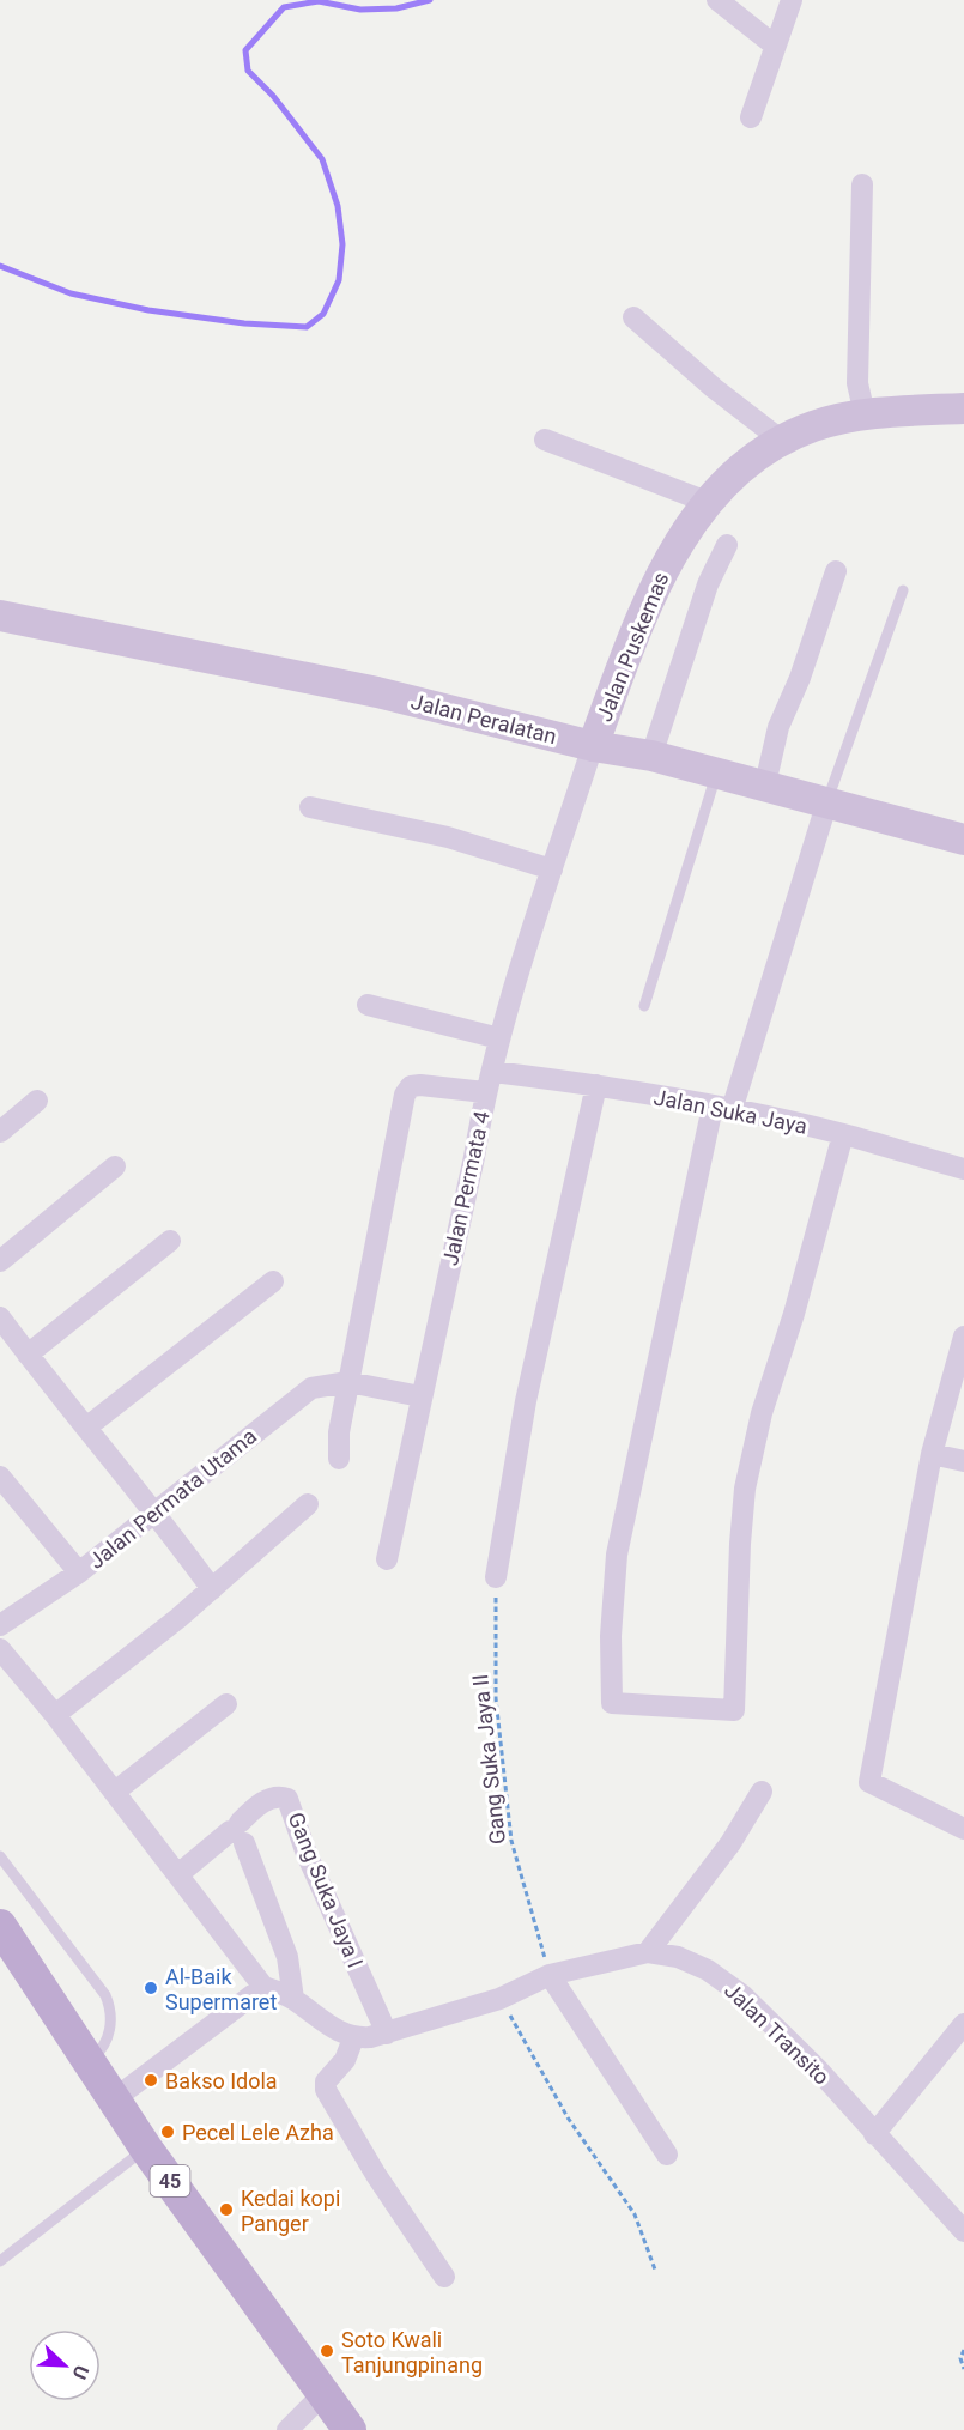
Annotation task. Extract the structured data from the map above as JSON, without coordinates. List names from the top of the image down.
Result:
{
  "streets": {
    "main road": ["45"],
    "street": [
      "Jalan Puskemas",
      "Jalan Peralatan",
      "Jalan Suka Jaya",
      "Jalan Permata 4",
      "Jalan Permata Utama",
      "Gang Suka Jaya I",
      "Jalan Transito"
    ],
    "path": ["Gang Suka Jaya II"]
  },
  "crossings": [
    ["Jalan Puskemas", "Jalan Peralatan"],
    ["Jalan Puskemas", "Jalan Suka Jaya"],
    ["Jalan Puskemas", "Jalan Permata 4"],
    ["Jalan Permata 4", "Jalan Permata Utama"],
    ["Gang Suka Jaya II", "Jalan Transito"],
    ["Gang Suka Jaya I", "Jalan Transito"]
  ],
  "places": [
    "Al-Baik Supermaret",
    "Bakso Idola",
    "Pecel Lele Azha",
    "Kedai kopi Panger",
    "Soto Kwali Tanjungpinang"
  ],
  "north": "bottom right"
}
